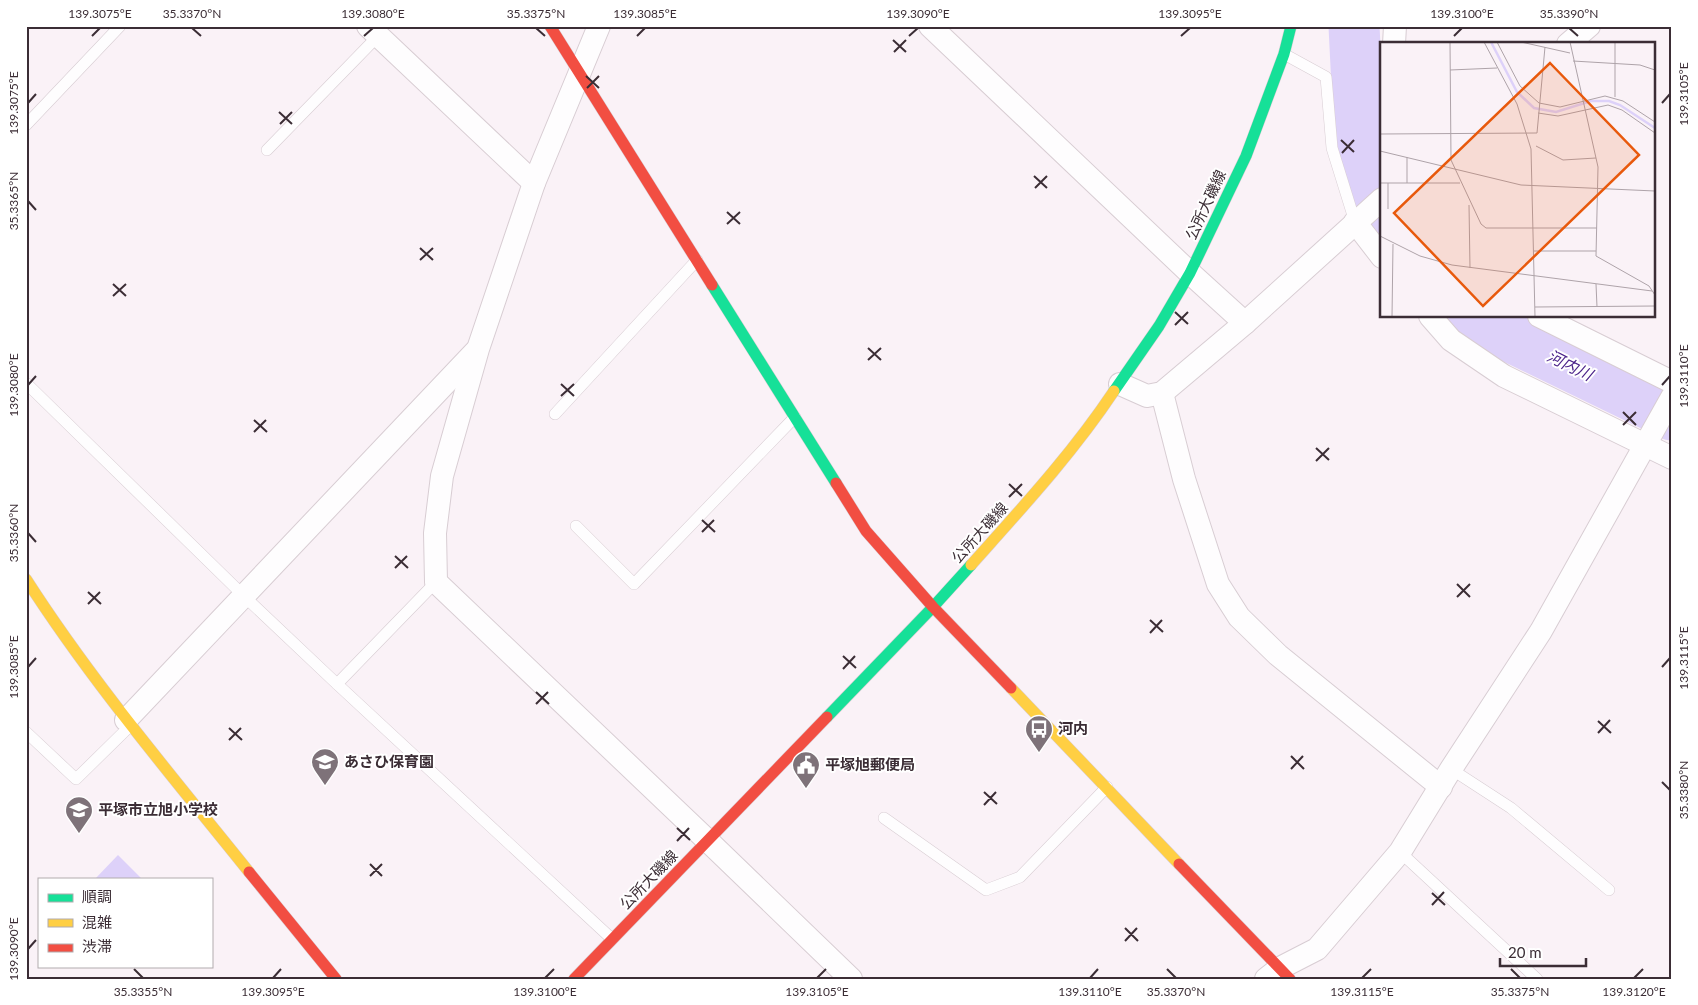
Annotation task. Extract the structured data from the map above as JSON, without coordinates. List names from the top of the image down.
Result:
{
  "streets": {
    "street": ["公所大磯線"]
  },
  "water": ["河内川"],
  "places": {
    "bus stop": ["河内"],
    "school or university": ["あさひ保育園", "平塚市立旭小学校"],
    "public building": ["平塚旭郵便局"]
  },
  "legend": ["順調", "混雑", "渋滞"],
  "scale_bar": "20 m",
  "coordinates": [
    "139.3075°E",
    "35.3370°N",
    "139.3080°E",
    "35.3375°N",
    "139.3085°E",
    "139.3090°E",
    "139.3095°E",
    "139.3100°E",
    "35.3390°N",
    "139.3105°E",
    "35.3365°N",
    "139.3110°E",
    "35.3360°N",
    "139.3115°E",
    "35.3380°N",
    "35.3355°N",
    "139.3120°E"
  ]
}
